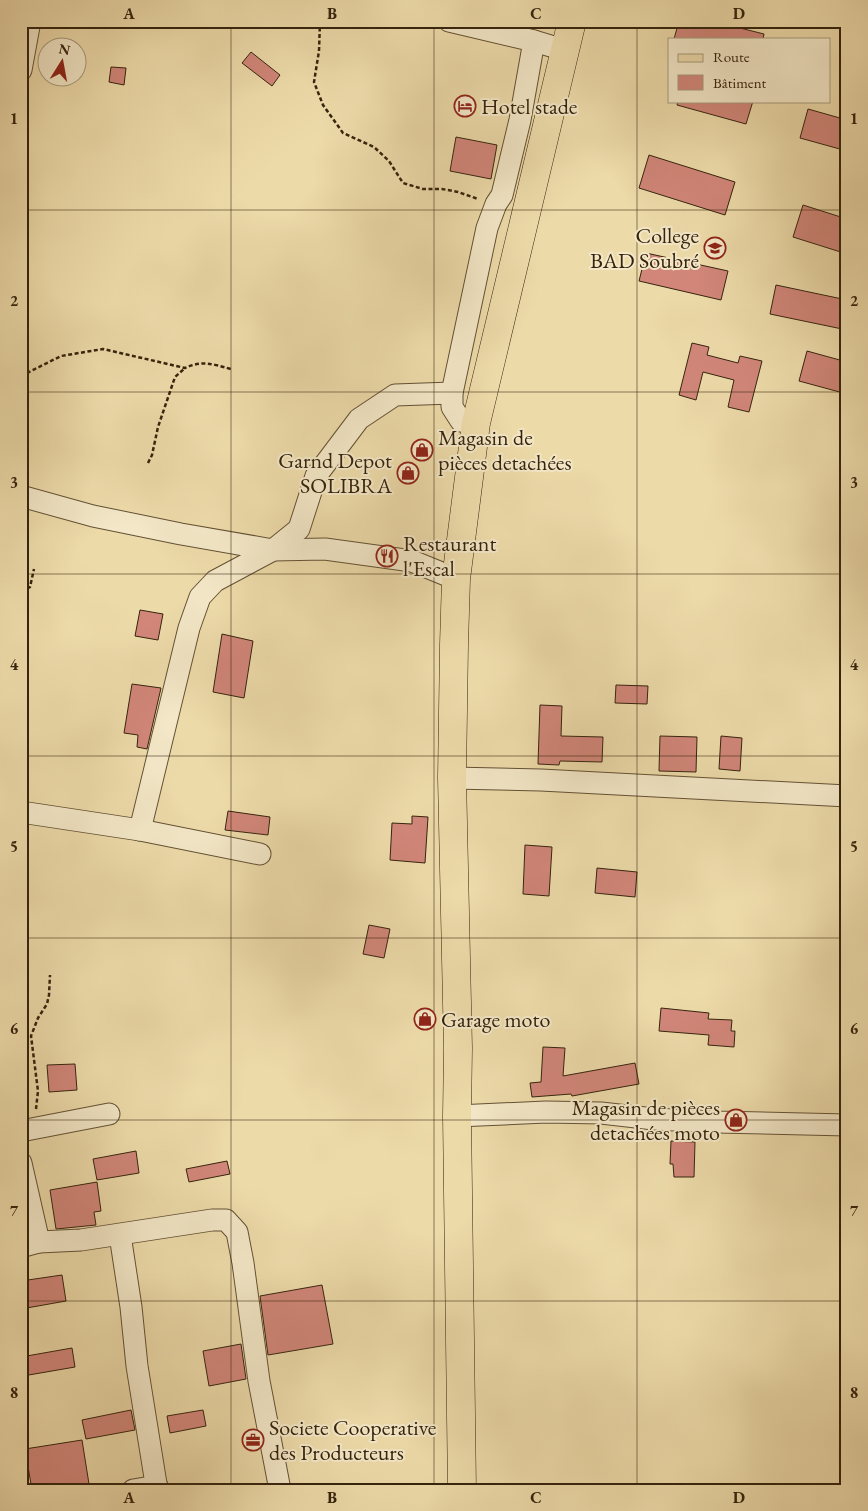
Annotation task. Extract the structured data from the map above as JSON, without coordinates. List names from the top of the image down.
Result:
{
  "places": {
    "hotel": ["Hotel stade"],
    "school or university": ["College BAD Soubré"],
    "shop": [
      "Magasin de pièces detachées",
      "Garnd Depot SOLIBRA",
      "Garage moto",
      "Magasin de pièces detachées moto"
    ],
    "restaurant": ["Restaurant l'Escal"],
    "office": ["Societe Cooperative des Producteurs"]
  },
  "legend": ["Route", "Bâtiment"],
  "north": "top",
  "grid": {
    "columns": [
      "A",
      "B",
      "C",
      "D"
    ],
    "rows": [
      "1",
      "2",
      "3",
      "4",
      "5",
      "6",
      "7",
      "8"
    ]
  }
}
